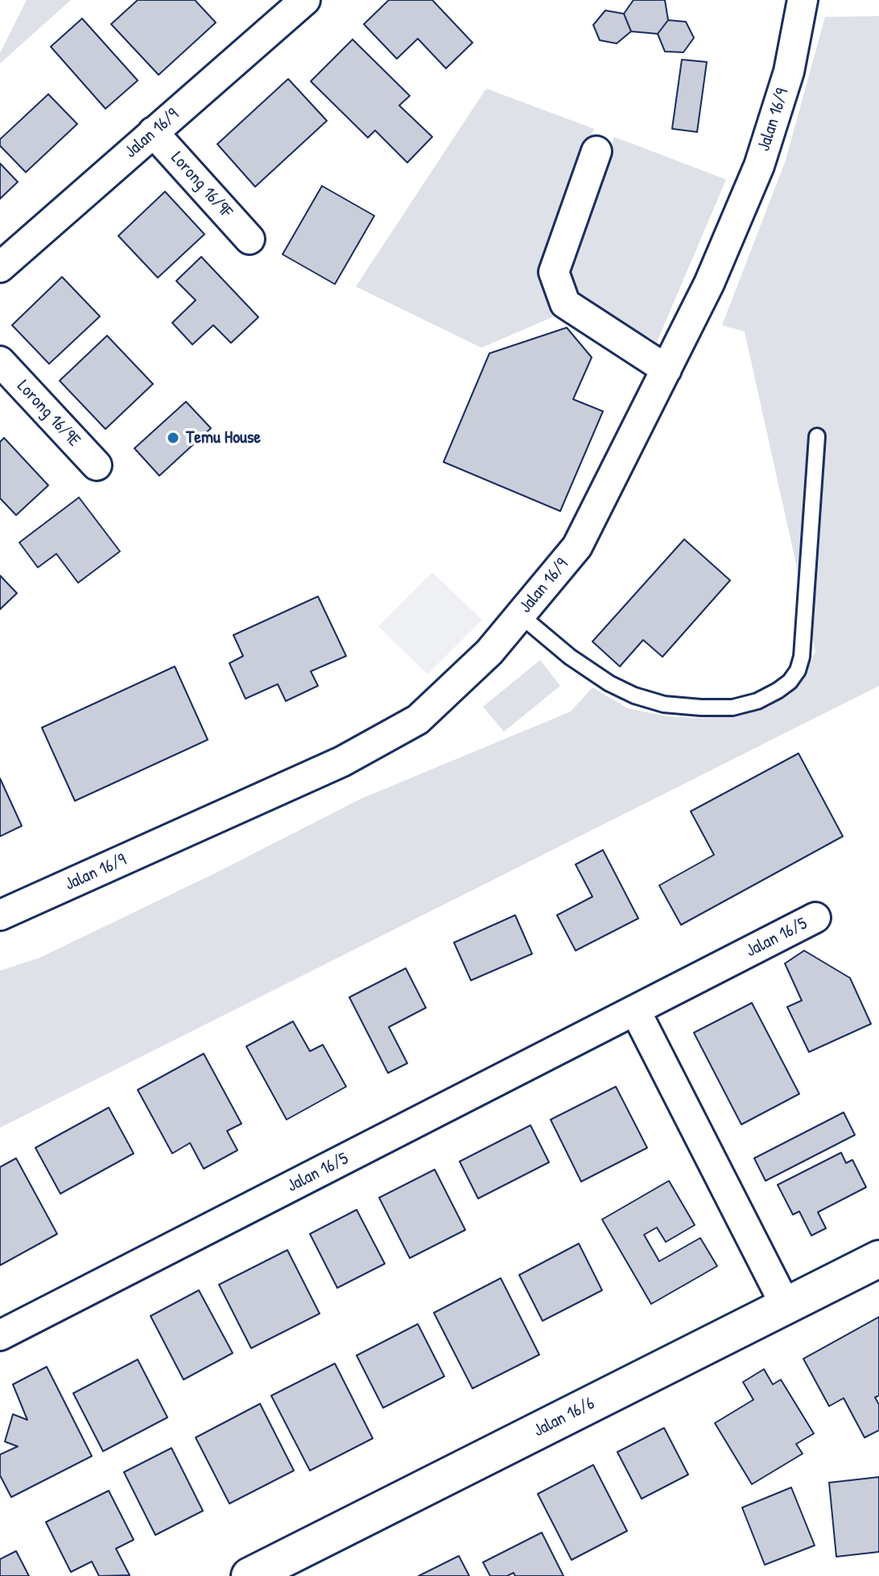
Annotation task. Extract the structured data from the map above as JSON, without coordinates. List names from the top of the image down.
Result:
{
  "streets": {
    "street": [
      "Jalan 16/9",
      "Lorong 16/9F",
      "Lorong 16/9E",
      "Jalan 16/5",
      "Jalan 16/6"
    ]
  },
  "crossings": [
    ["Jalan 16/9", "Lorong 16/9F"]
  ],
  "places": ["Temu House"]
}
